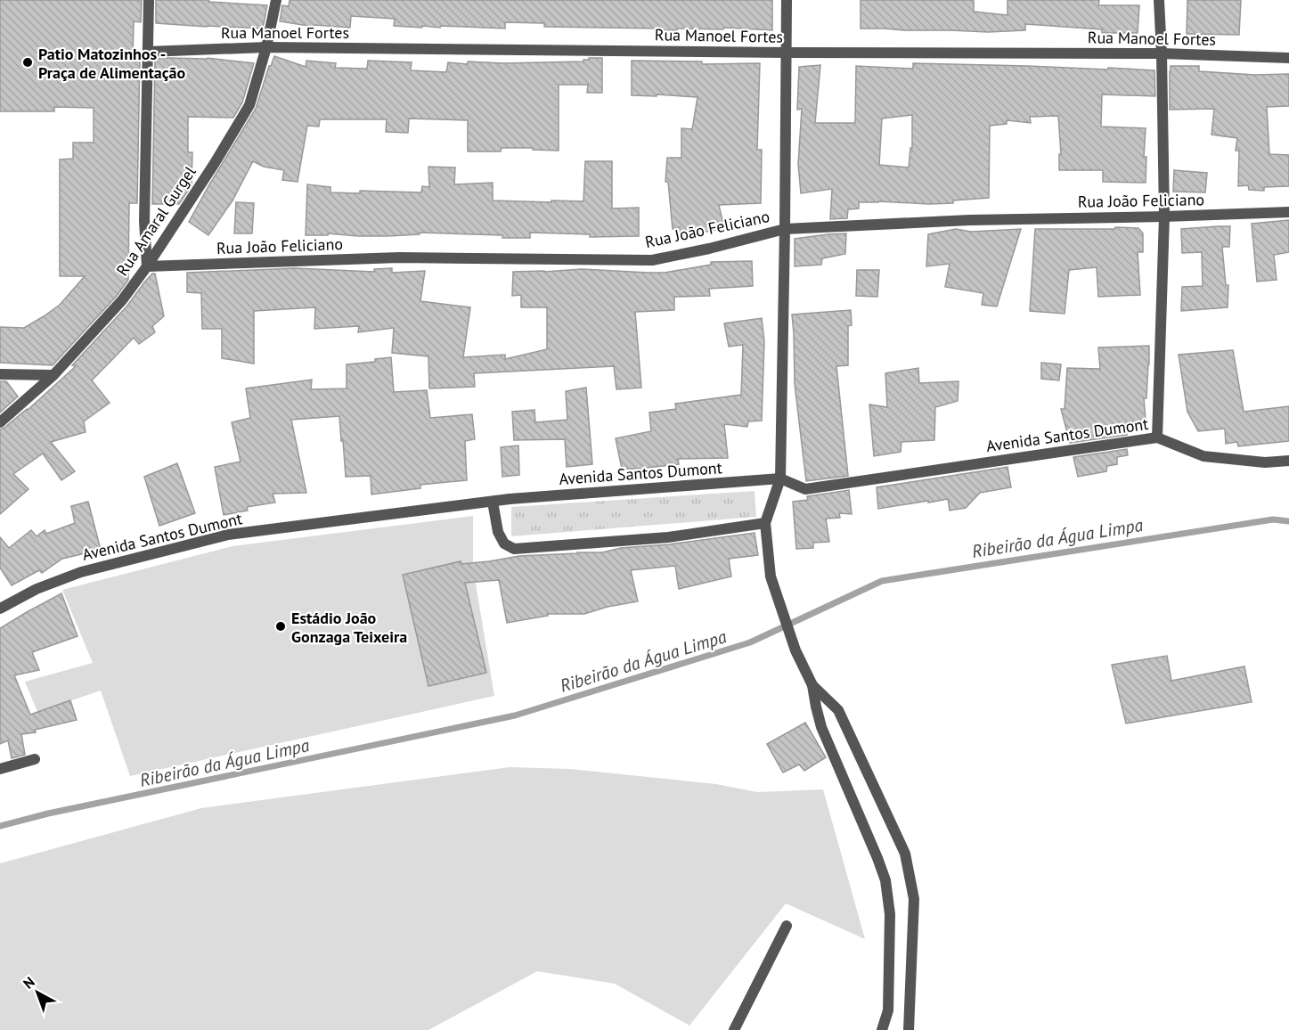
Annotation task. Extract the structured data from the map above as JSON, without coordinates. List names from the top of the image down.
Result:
{
  "streets": {
    "street": [
      "Rua Manoel Fortes",
      "Rua João Feliciano",
      "Rua Amaral Gurgel",
      "Avenida Santos Dumont"
    ]
  },
  "crossings": [
    ["Rua Manoel Fortes", "Rua Amaral Gurgel"],
    ["Rua João Feliciano", "Rua Amaral Gurgel"]
  ],
  "water": ["Ribeirão da Água Limpa"],
  "places": ["Patio Matozinhos - Praça de Alimentação", "Estádio João Gonzaga Teixeira"],
  "north": "top left"
}
